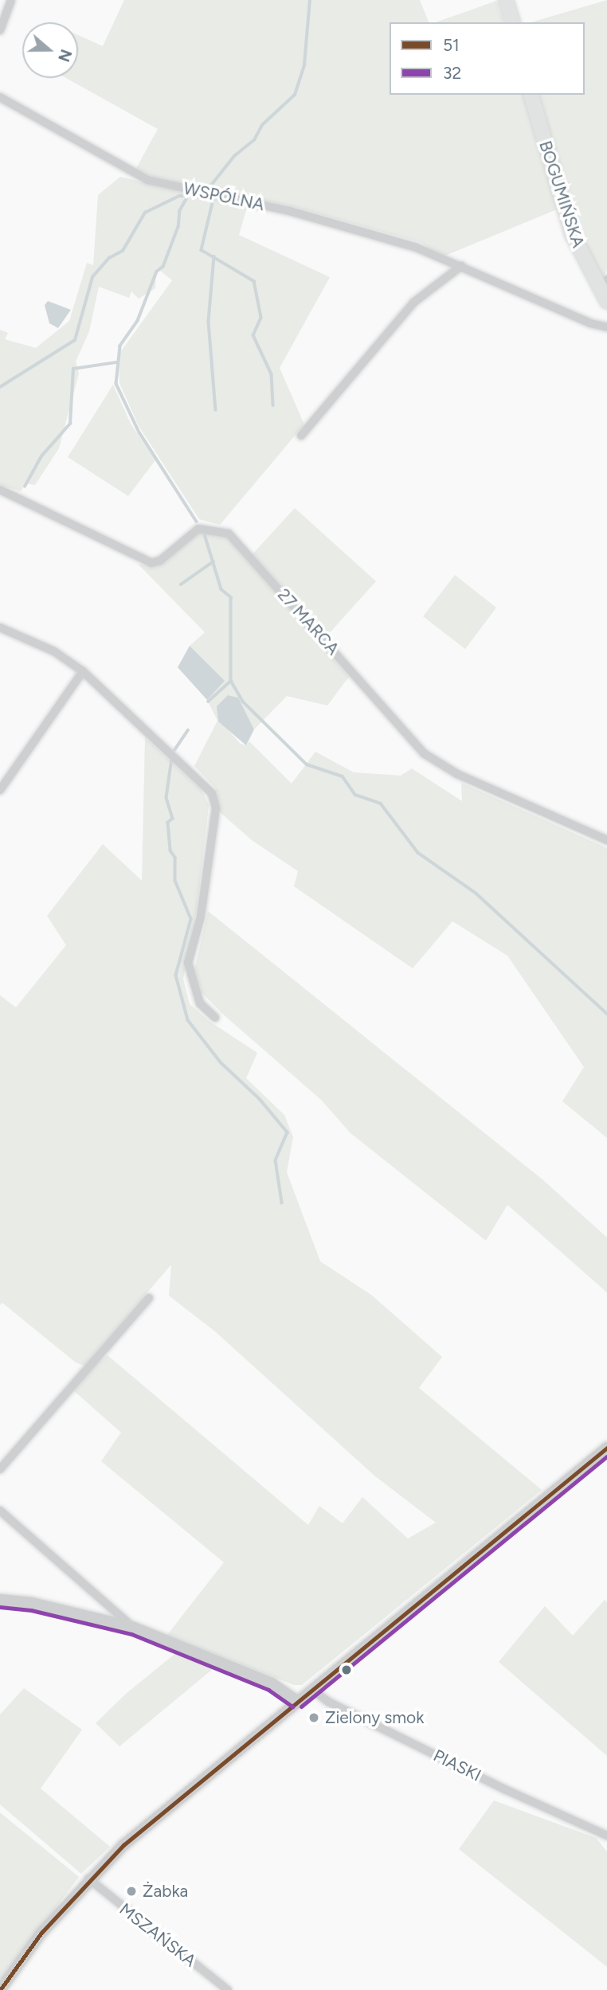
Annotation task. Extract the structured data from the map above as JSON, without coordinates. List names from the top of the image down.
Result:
{
  "streets": {
    "main road": ["BOGUMIŃSKA"],
    "street": [
      "WSPÓLNA",
      "27 MARCA",
      "PIASKI",
      "MSZAŃSKA"
    ]
  },
  "places": ["Zielony smok", "Żabka"],
  "lines": ["transit line 51", "transit line 32"],
  "legend": ["51", "32"],
  "north": "right"
}
